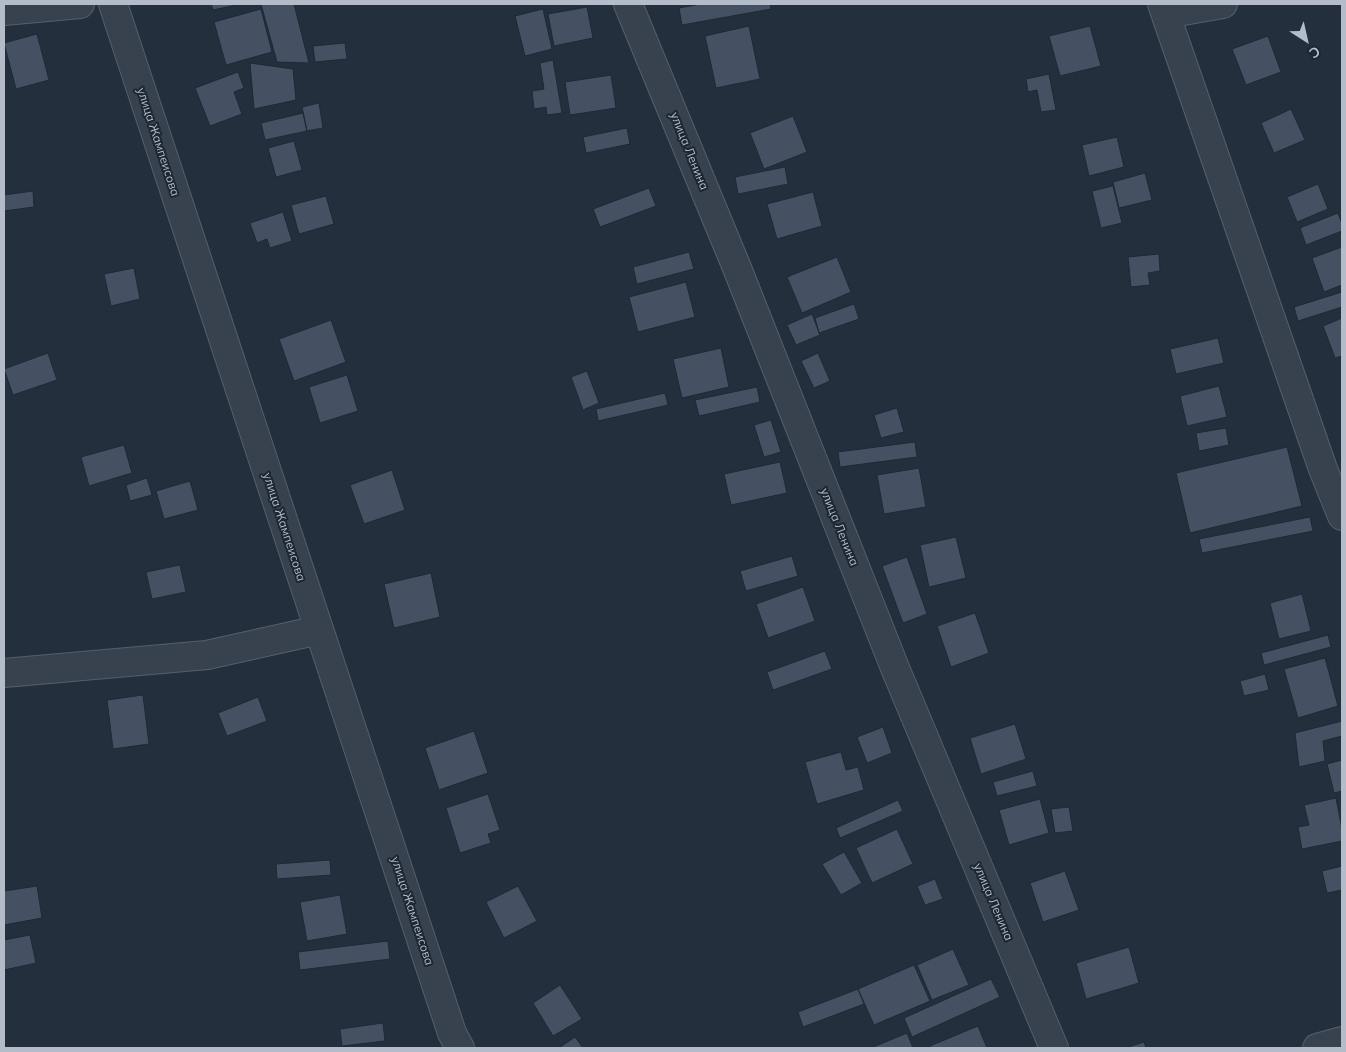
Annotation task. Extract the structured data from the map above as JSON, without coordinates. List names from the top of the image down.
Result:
{
  "streets": {
    "street": ["улица Жампеисова", "улица Ленина"]
  },
  "north": "bottom right"
}
